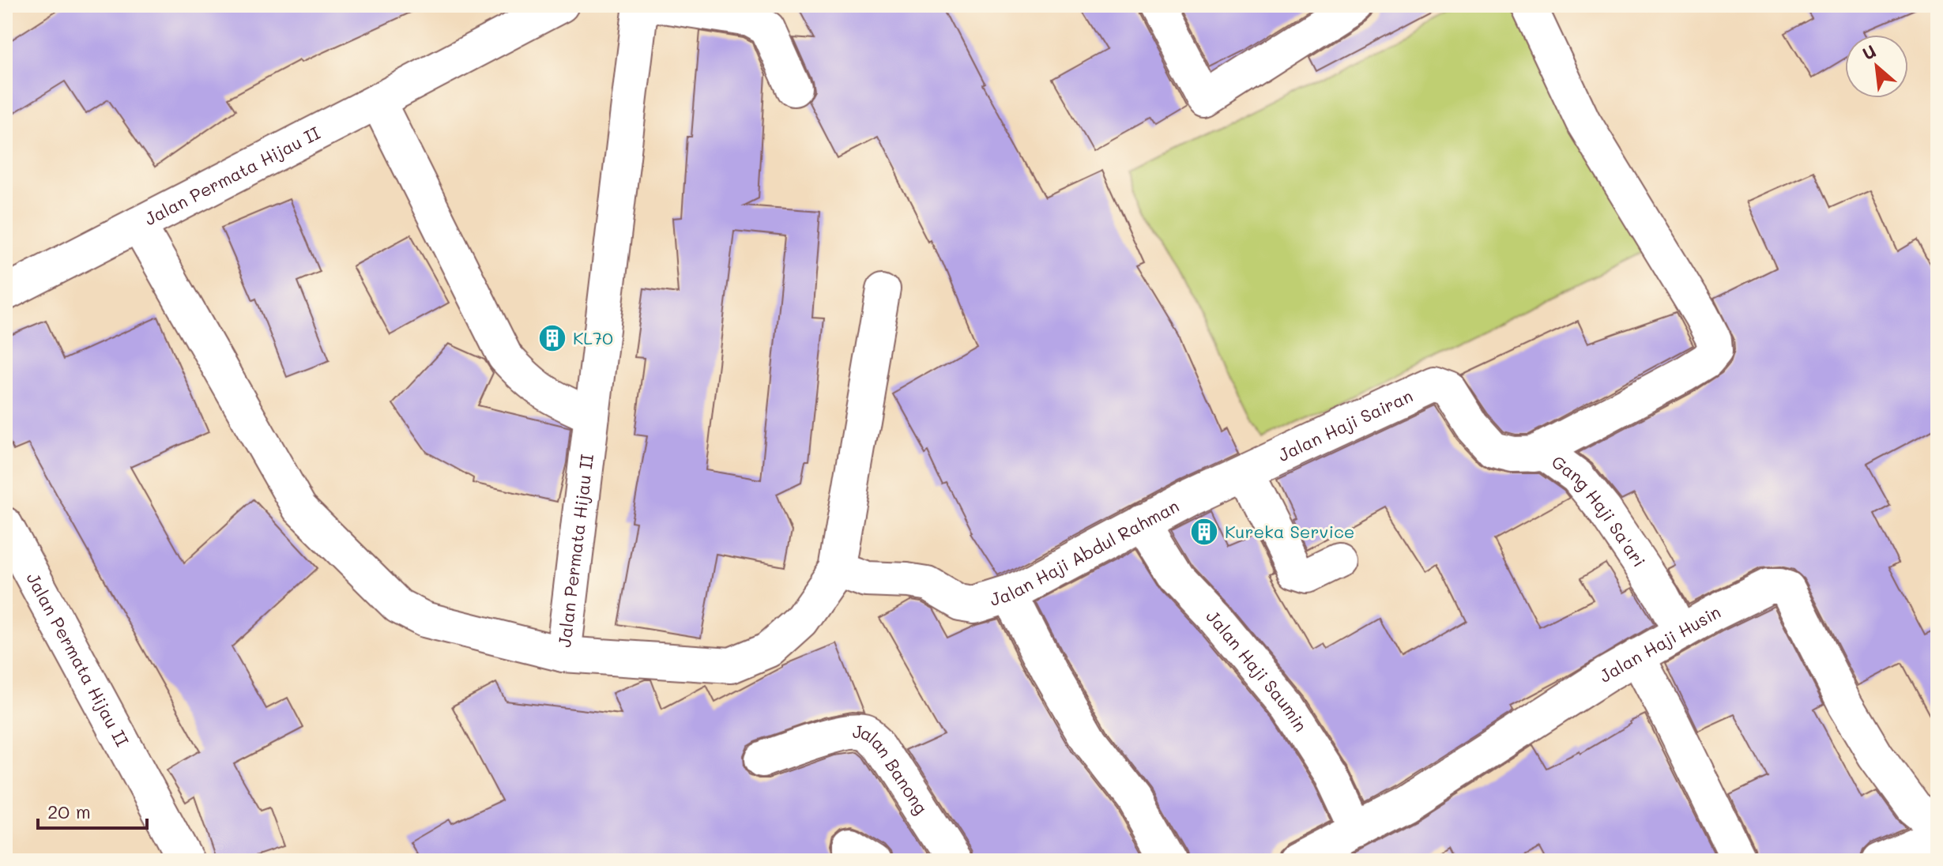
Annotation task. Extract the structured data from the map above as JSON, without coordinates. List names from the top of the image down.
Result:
{
  "streets": {
    "street": [
      "Jalan Permata Hijau II",
      "Jalan Haji Sairan",
      "Gang Haji Sa'ari",
      "Jalan Haji Abdul Rahman",
      "Jalan Haji Husin",
      "Jalan Haji Saumin",
      "Jalan Banong"
    ]
  },
  "crossings": [
    ["Jalan Permata Hijau II", "Jalan Haji Abdul Rahman"],
    ["Jalan Haji Sairan", "Gang Haji Sa'ari"],
    ["Jalan Haji Sairan", "Jalan Haji Abdul Rahman"],
    ["Gang Haji Sa'ari", "Jalan Haji Husin"],
    ["Jalan Haji Abdul Rahman", "Jalan Haji Saumin"],
    ["Jalan Haji Husin", "Jalan Haji Saumin"]
  ],
  "places": {
    "building": ["KL70", "Kureka Service"]
  },
  "scale_bar": "20 m",
  "north": "top left"
}
